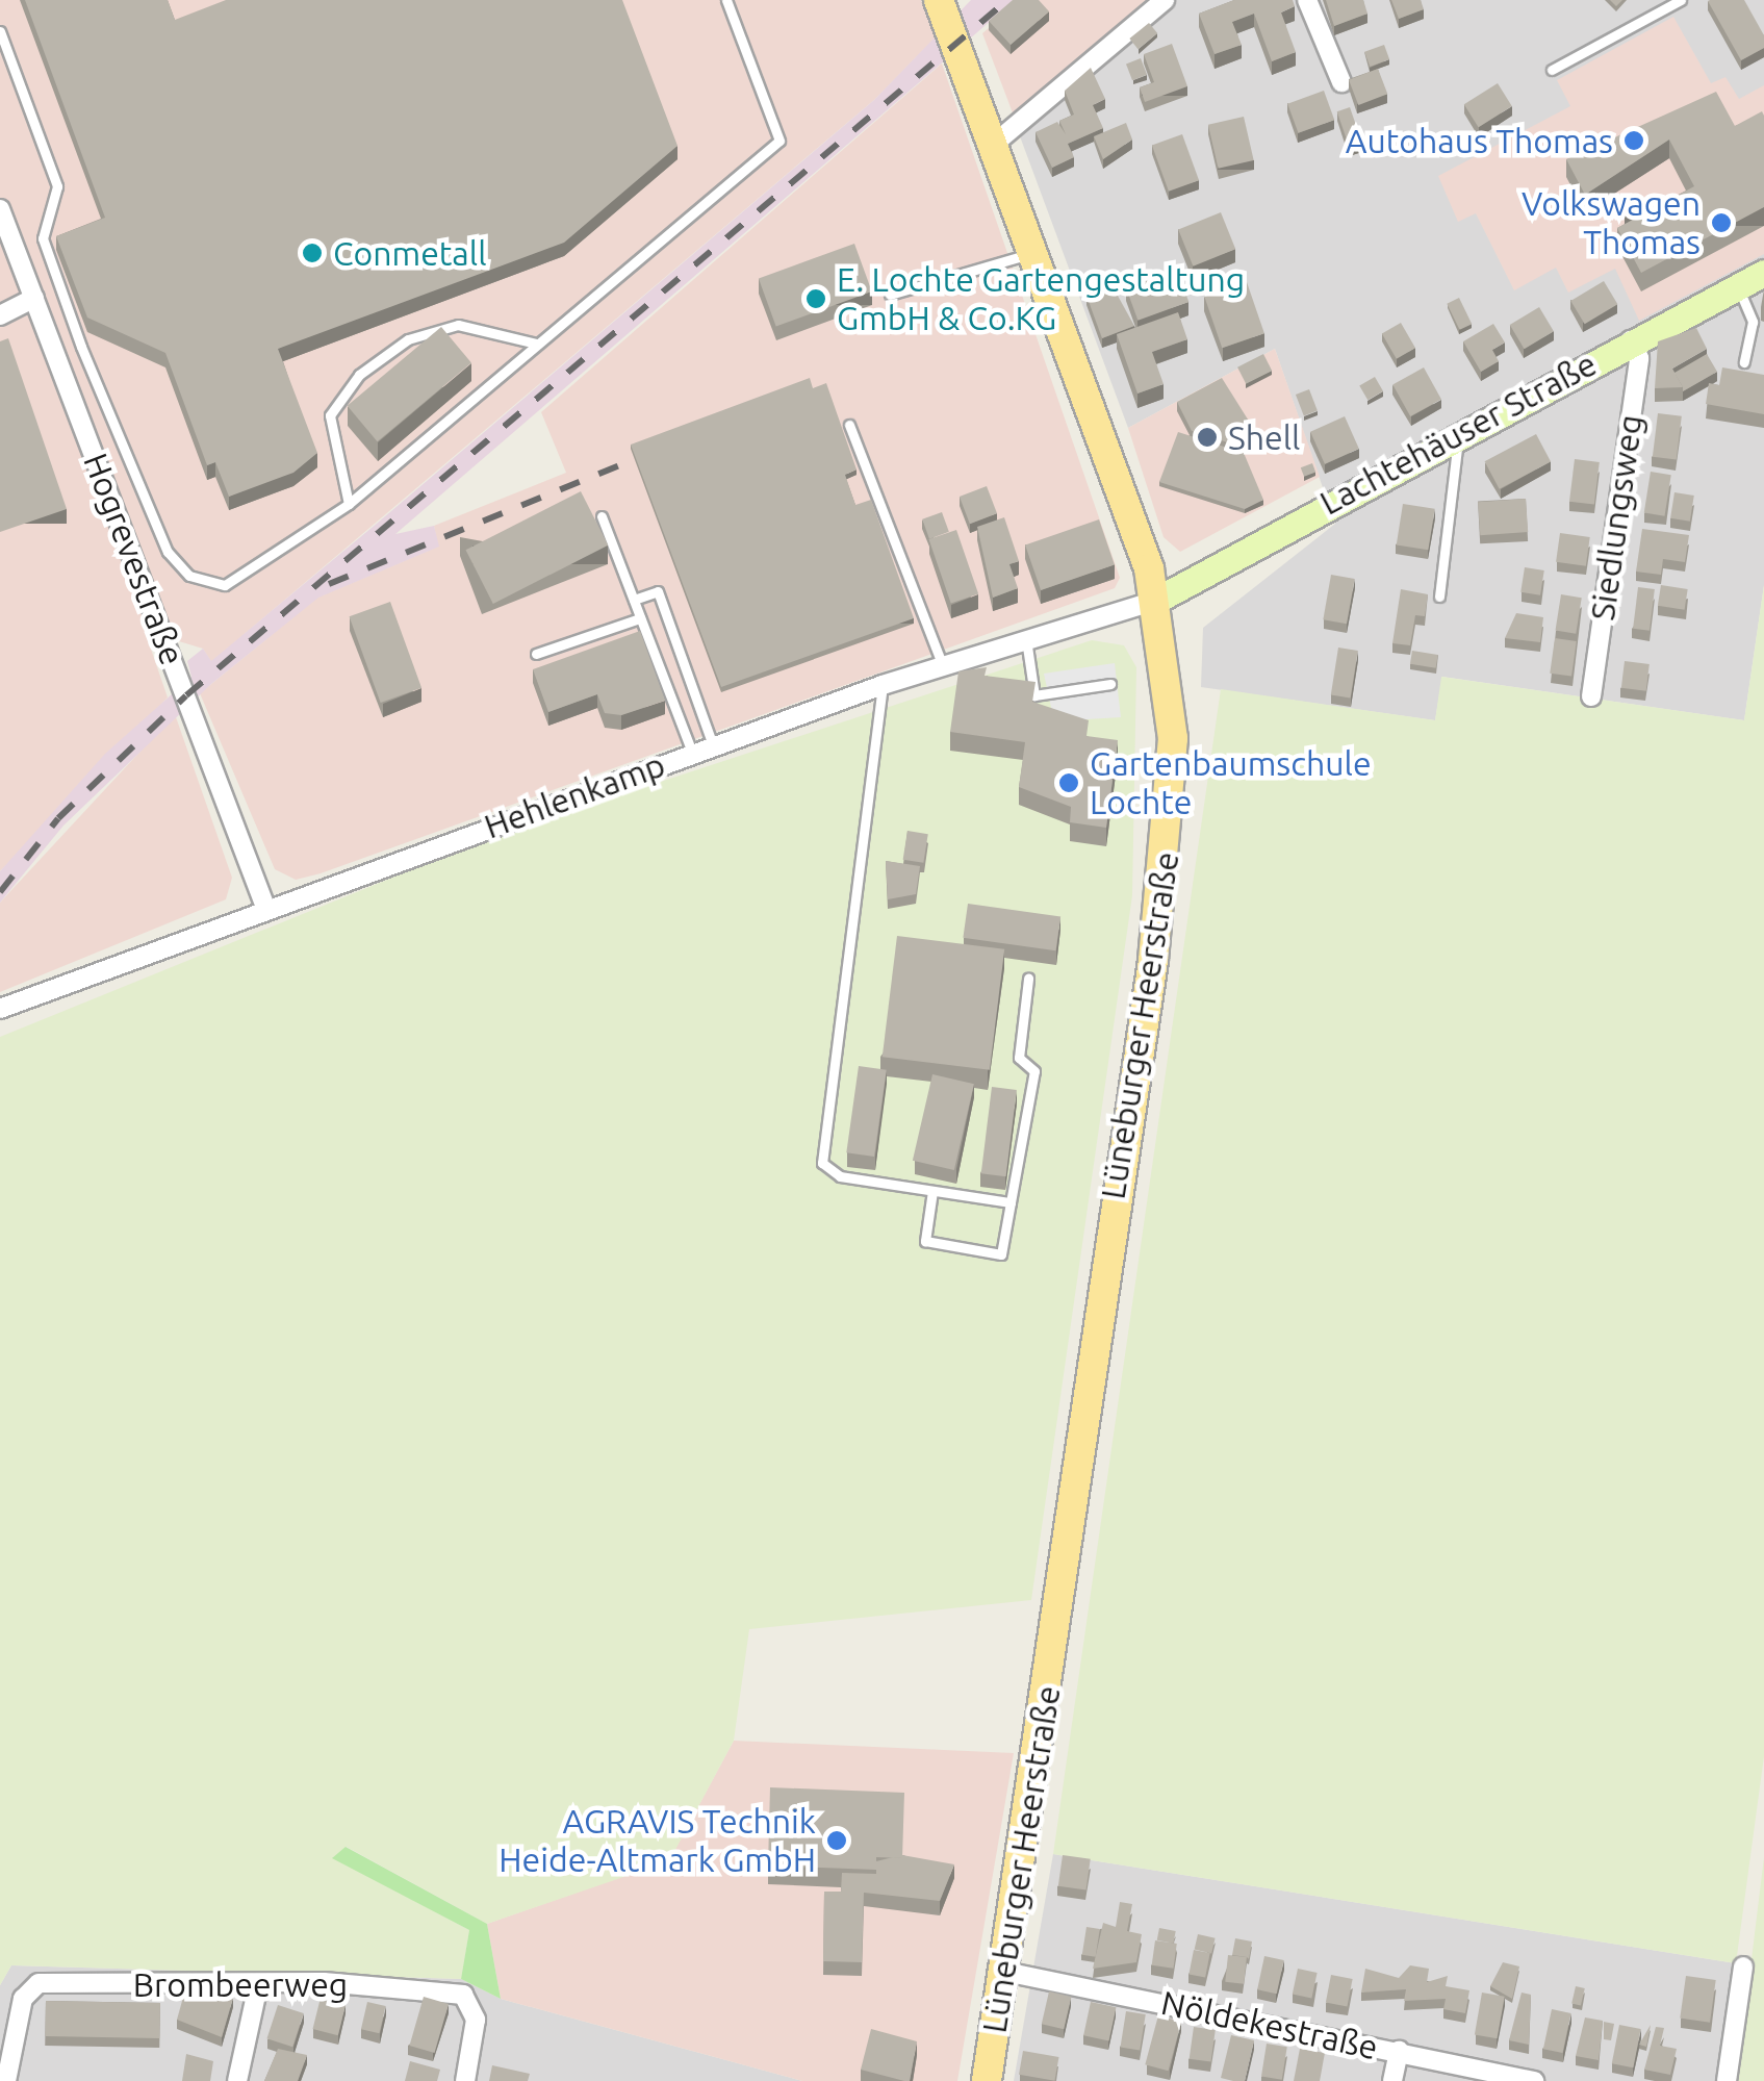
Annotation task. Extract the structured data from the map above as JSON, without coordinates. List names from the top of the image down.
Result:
{
  "streets": {
    "main road": ["Lüneburger Heerstraße"],
    "street": [
      "Lachtehäuser Straße",
      "Siedlungsweg",
      "Hogrevestraße",
      "Hehlenkamp",
      "Brombeerweg",
      "Nöldekestraße"
    ]
  },
  "crossings": [
    ["Lachtehäuser Straße", "Siedlungsweg"],
    ["Lachtehäuser Straße", "Hehlenkamp"],
    ["Lachtehäuser Straße", "Lüneburger Heerstraße"],
    ["Hogrevestraße", "Hehlenkamp"],
    ["Hehlenkamp", "Lüneburger Heerstraße"],
    ["Lüneburger Heerstraße", "Nöldekestraße"]
  ],
  "places": [
    "Autohaus Thomas",
    "Volkswagen Thomas",
    "Conmetall",
    "E. Lochte Gartengestaltung GmbH & Co.KG",
    "Shell",
    "Gartenbaumschule Lochte",
    "AGRAVIS Technik Heide-Altmark GmbH"
  ]
}
